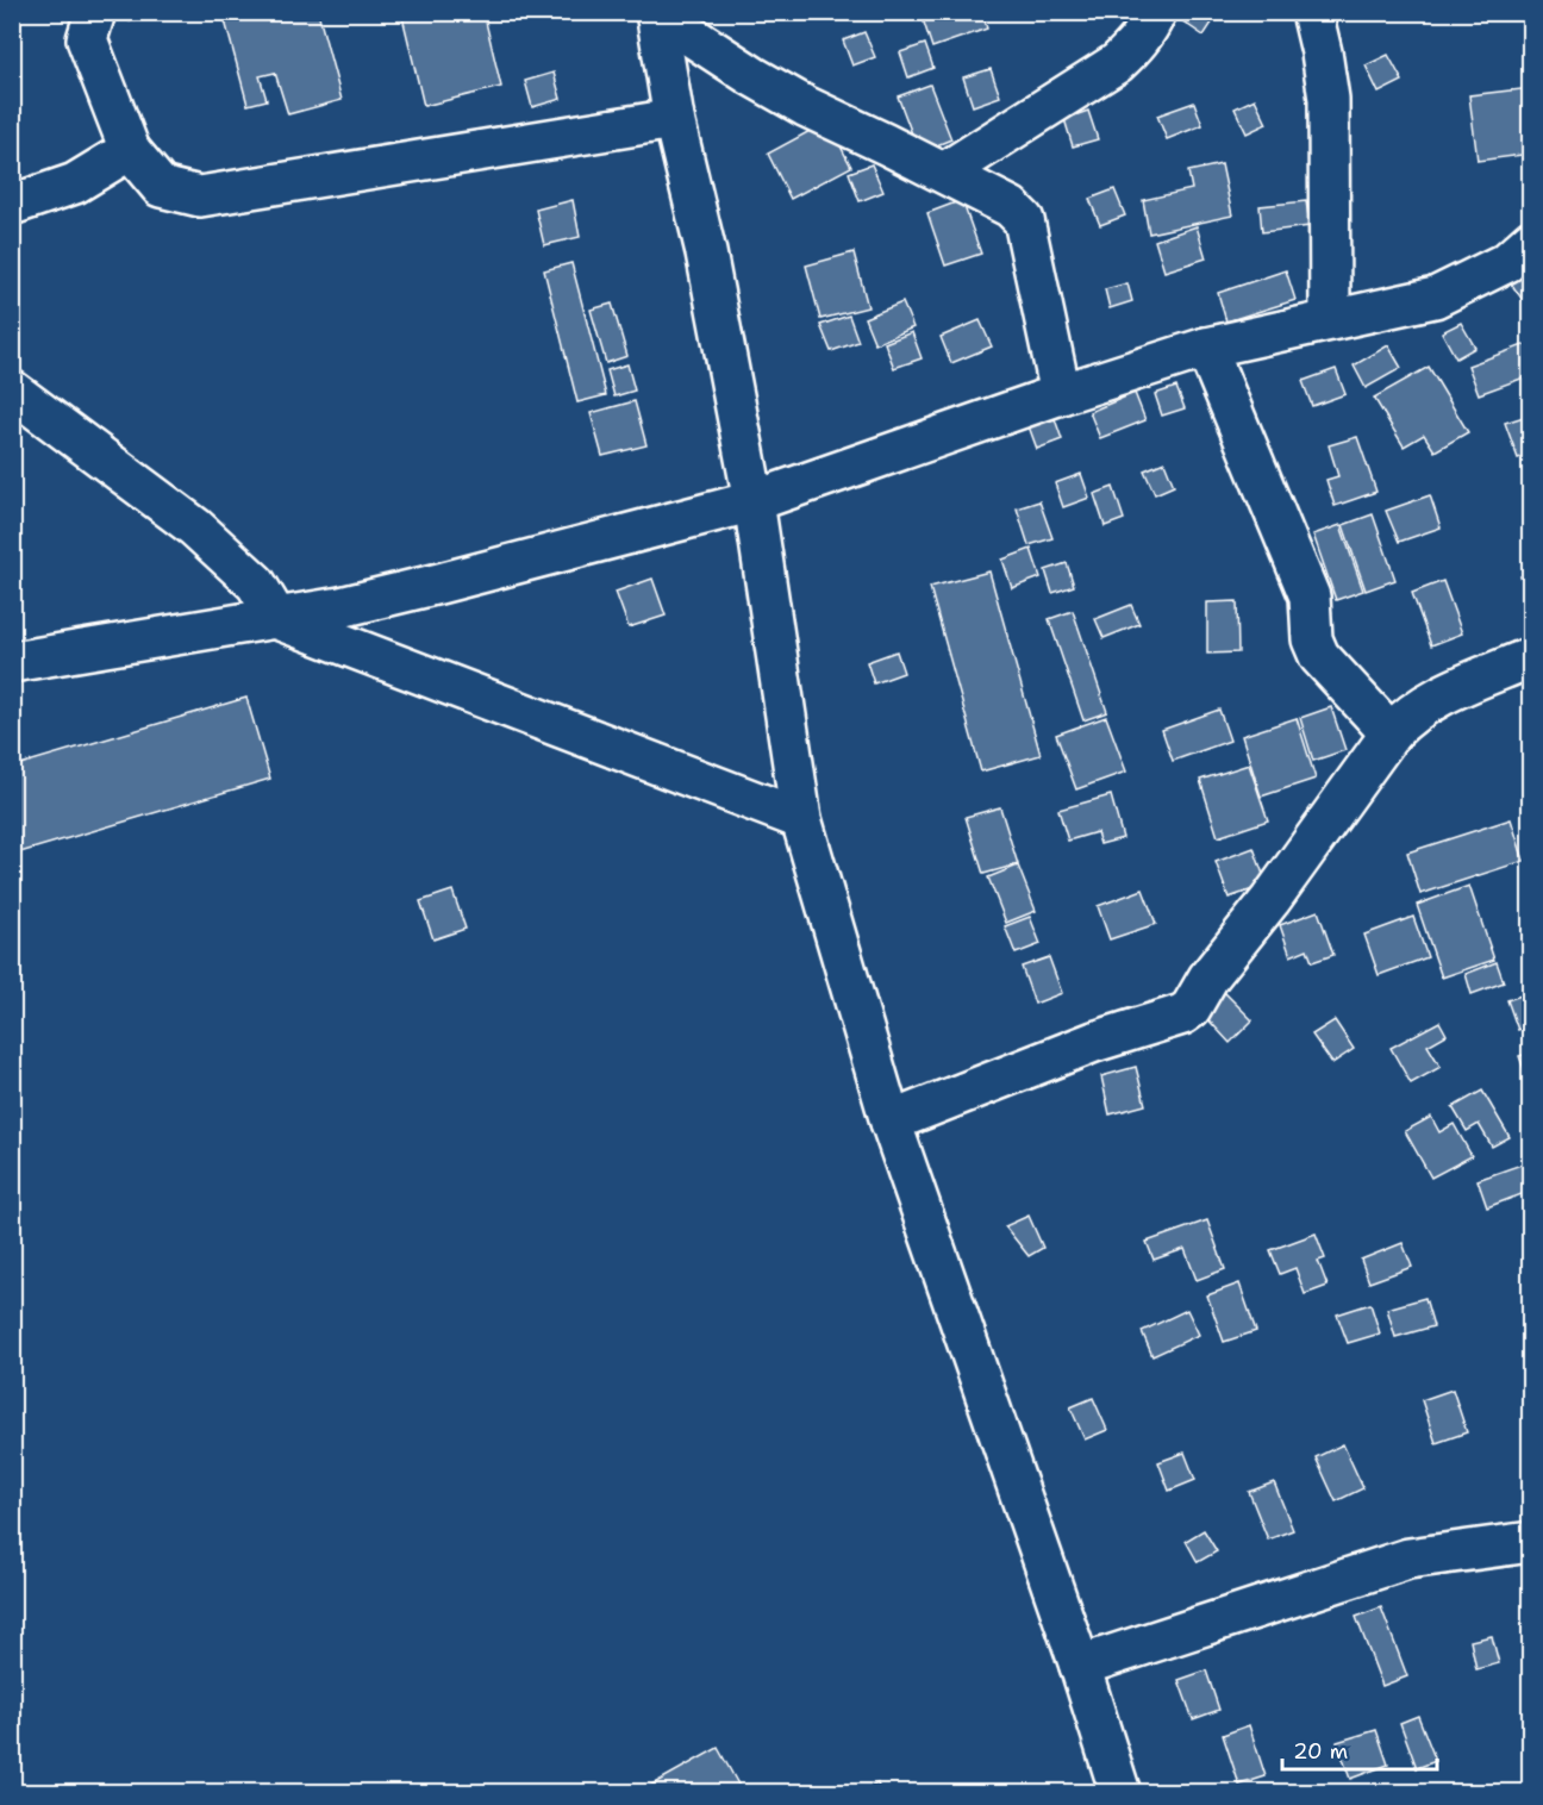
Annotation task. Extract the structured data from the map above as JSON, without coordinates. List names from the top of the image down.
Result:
{
  "scale_bar": "20 m"
}
